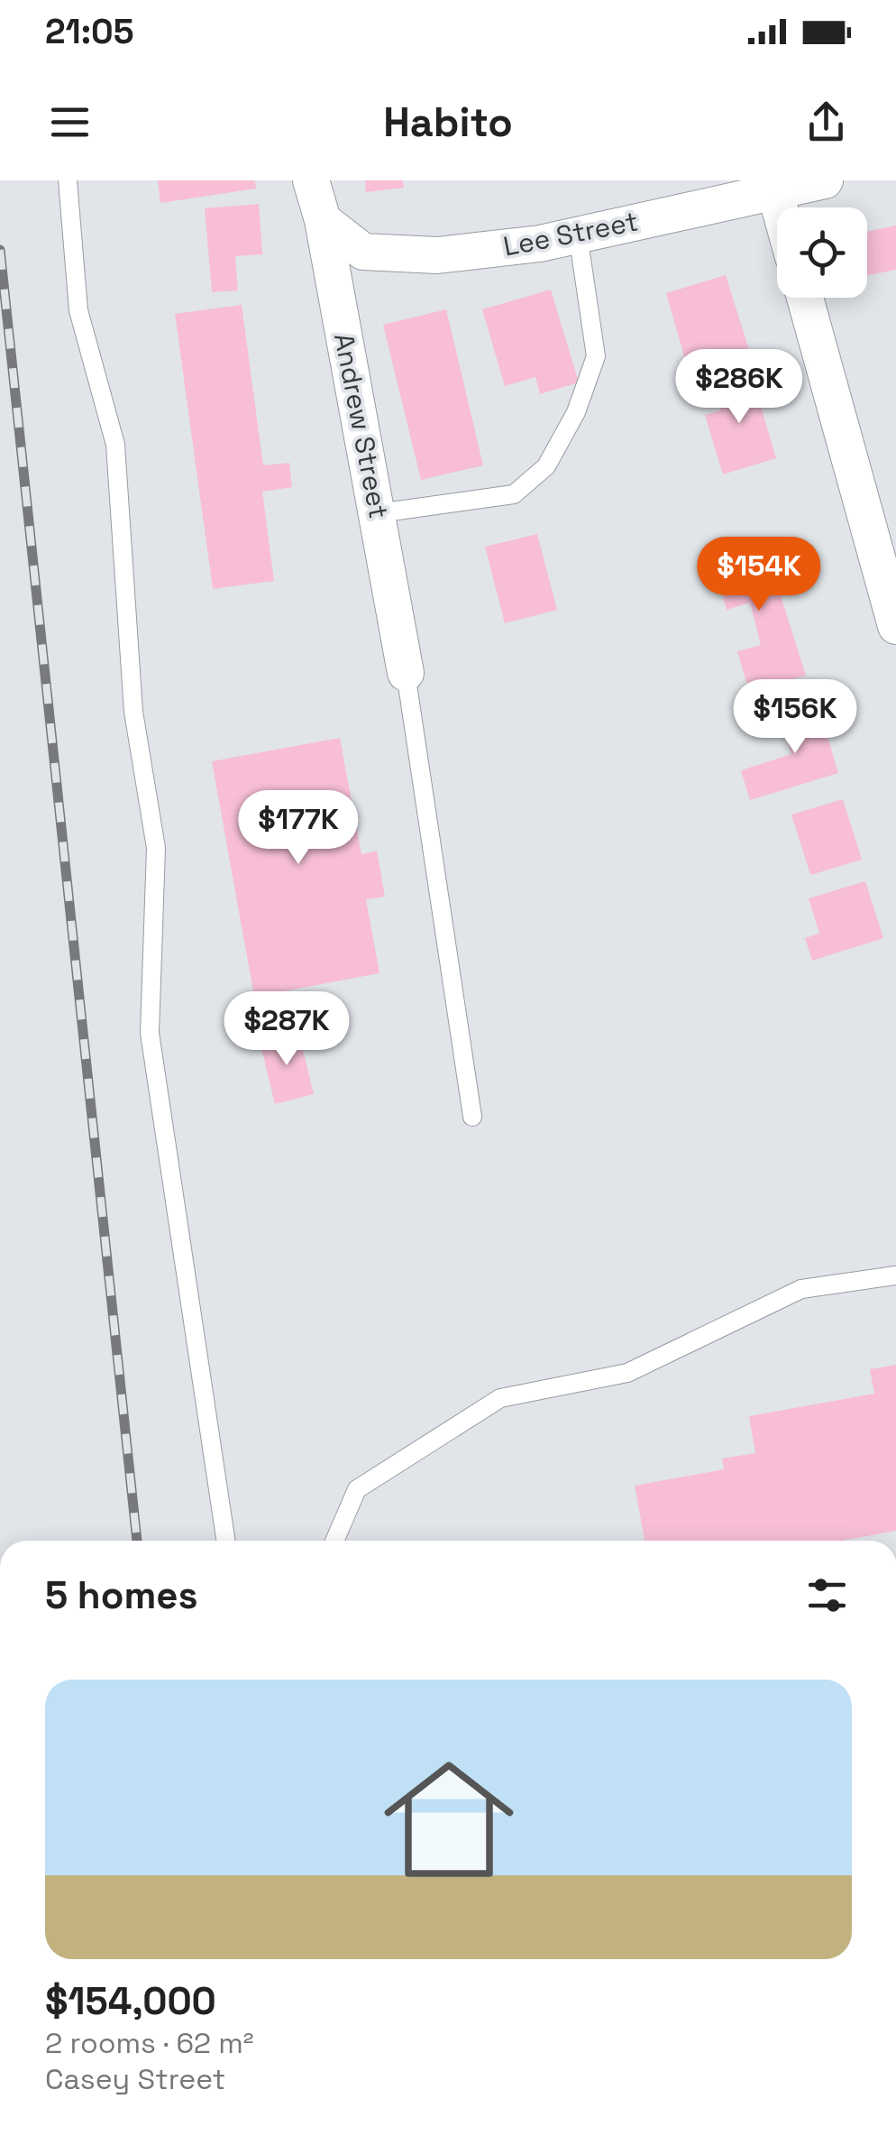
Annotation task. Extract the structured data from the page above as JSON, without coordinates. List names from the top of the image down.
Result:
{
  "streets": {
    "street": ["Lee Street", "Andrew Street"]
  },
  "crossings": [
    ["Lee Street", "Andrew Street"]
  ],
  "page": {
    "status": "21:05",
    "header": "Habito",
    "price": [
      "$286K",
      "$154K",
      "$156K",
      "$177K",
      "$287K"
    ],
    "heading": "5 homes",
    "list": [
      {
        "name": "$154,000",
        "note": "2 rooms · 62 m² · Casey Street"
      }
    ]
  }
}
